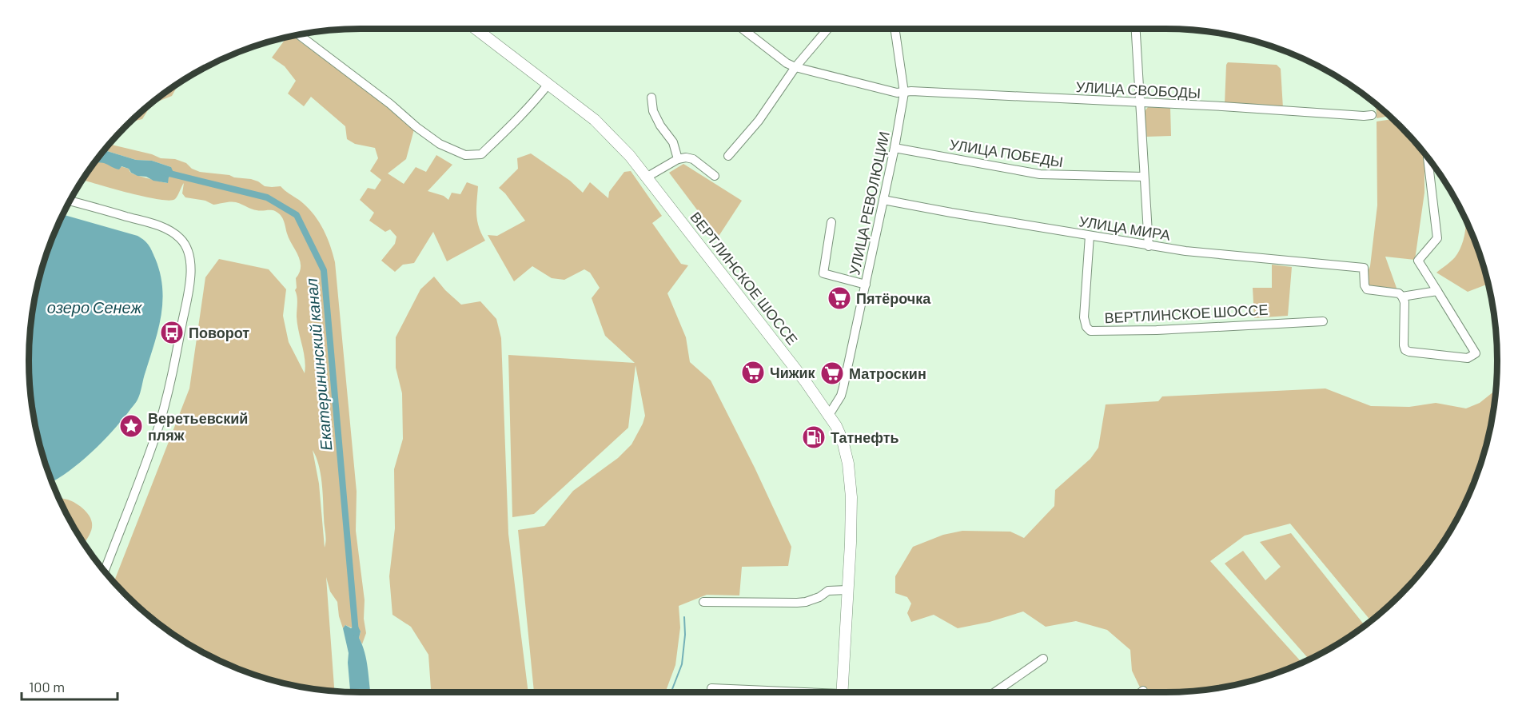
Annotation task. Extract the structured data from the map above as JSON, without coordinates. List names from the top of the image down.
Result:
{
  "streets": {
    "main road": ["ВЕРТЛИНСКОЕ ШОССЕ"],
    "street": [
      "УЛИЦА СВОБОДЫ",
      "УЛИЦА ПОБЕДЫ",
      "УЛИЦА РЕВОЛЮЦИИ",
      "УЛИЦА МИРА"
    ]
  },
  "crossings": [
    ["УЛИЦА СВОБОДЫ", "УЛИЦА РЕВОЛЮЦИИ"],
    ["УЛИЦА ПОБЕДЫ", "УЛИЦА РЕВОЛЮЦИИ"],
    ["УЛИЦА РЕВОЛЮЦИИ", "УЛИЦА МИРА"],
    ["УЛИЦА РЕВОЛЮЦИИ", "ВЕРТЛИНСКОЕ ШОССЕ"],
    ["УЛИЦА МИРА", "ВЕРТЛИНСКОЕ ШОССЕ"]
  ],
  "water": ["озеро Сенеж", "Екатерининский канал"],
  "places": {
    "supermarket": ["Пятёрочка", "Чижик", "Матроскин"],
    "bus stop": ["Поворот"],
    "place": ["Веретьевский пляж"],
    "fuel station": ["Татнефть"]
  },
  "scale_bar": "100 m"
}
